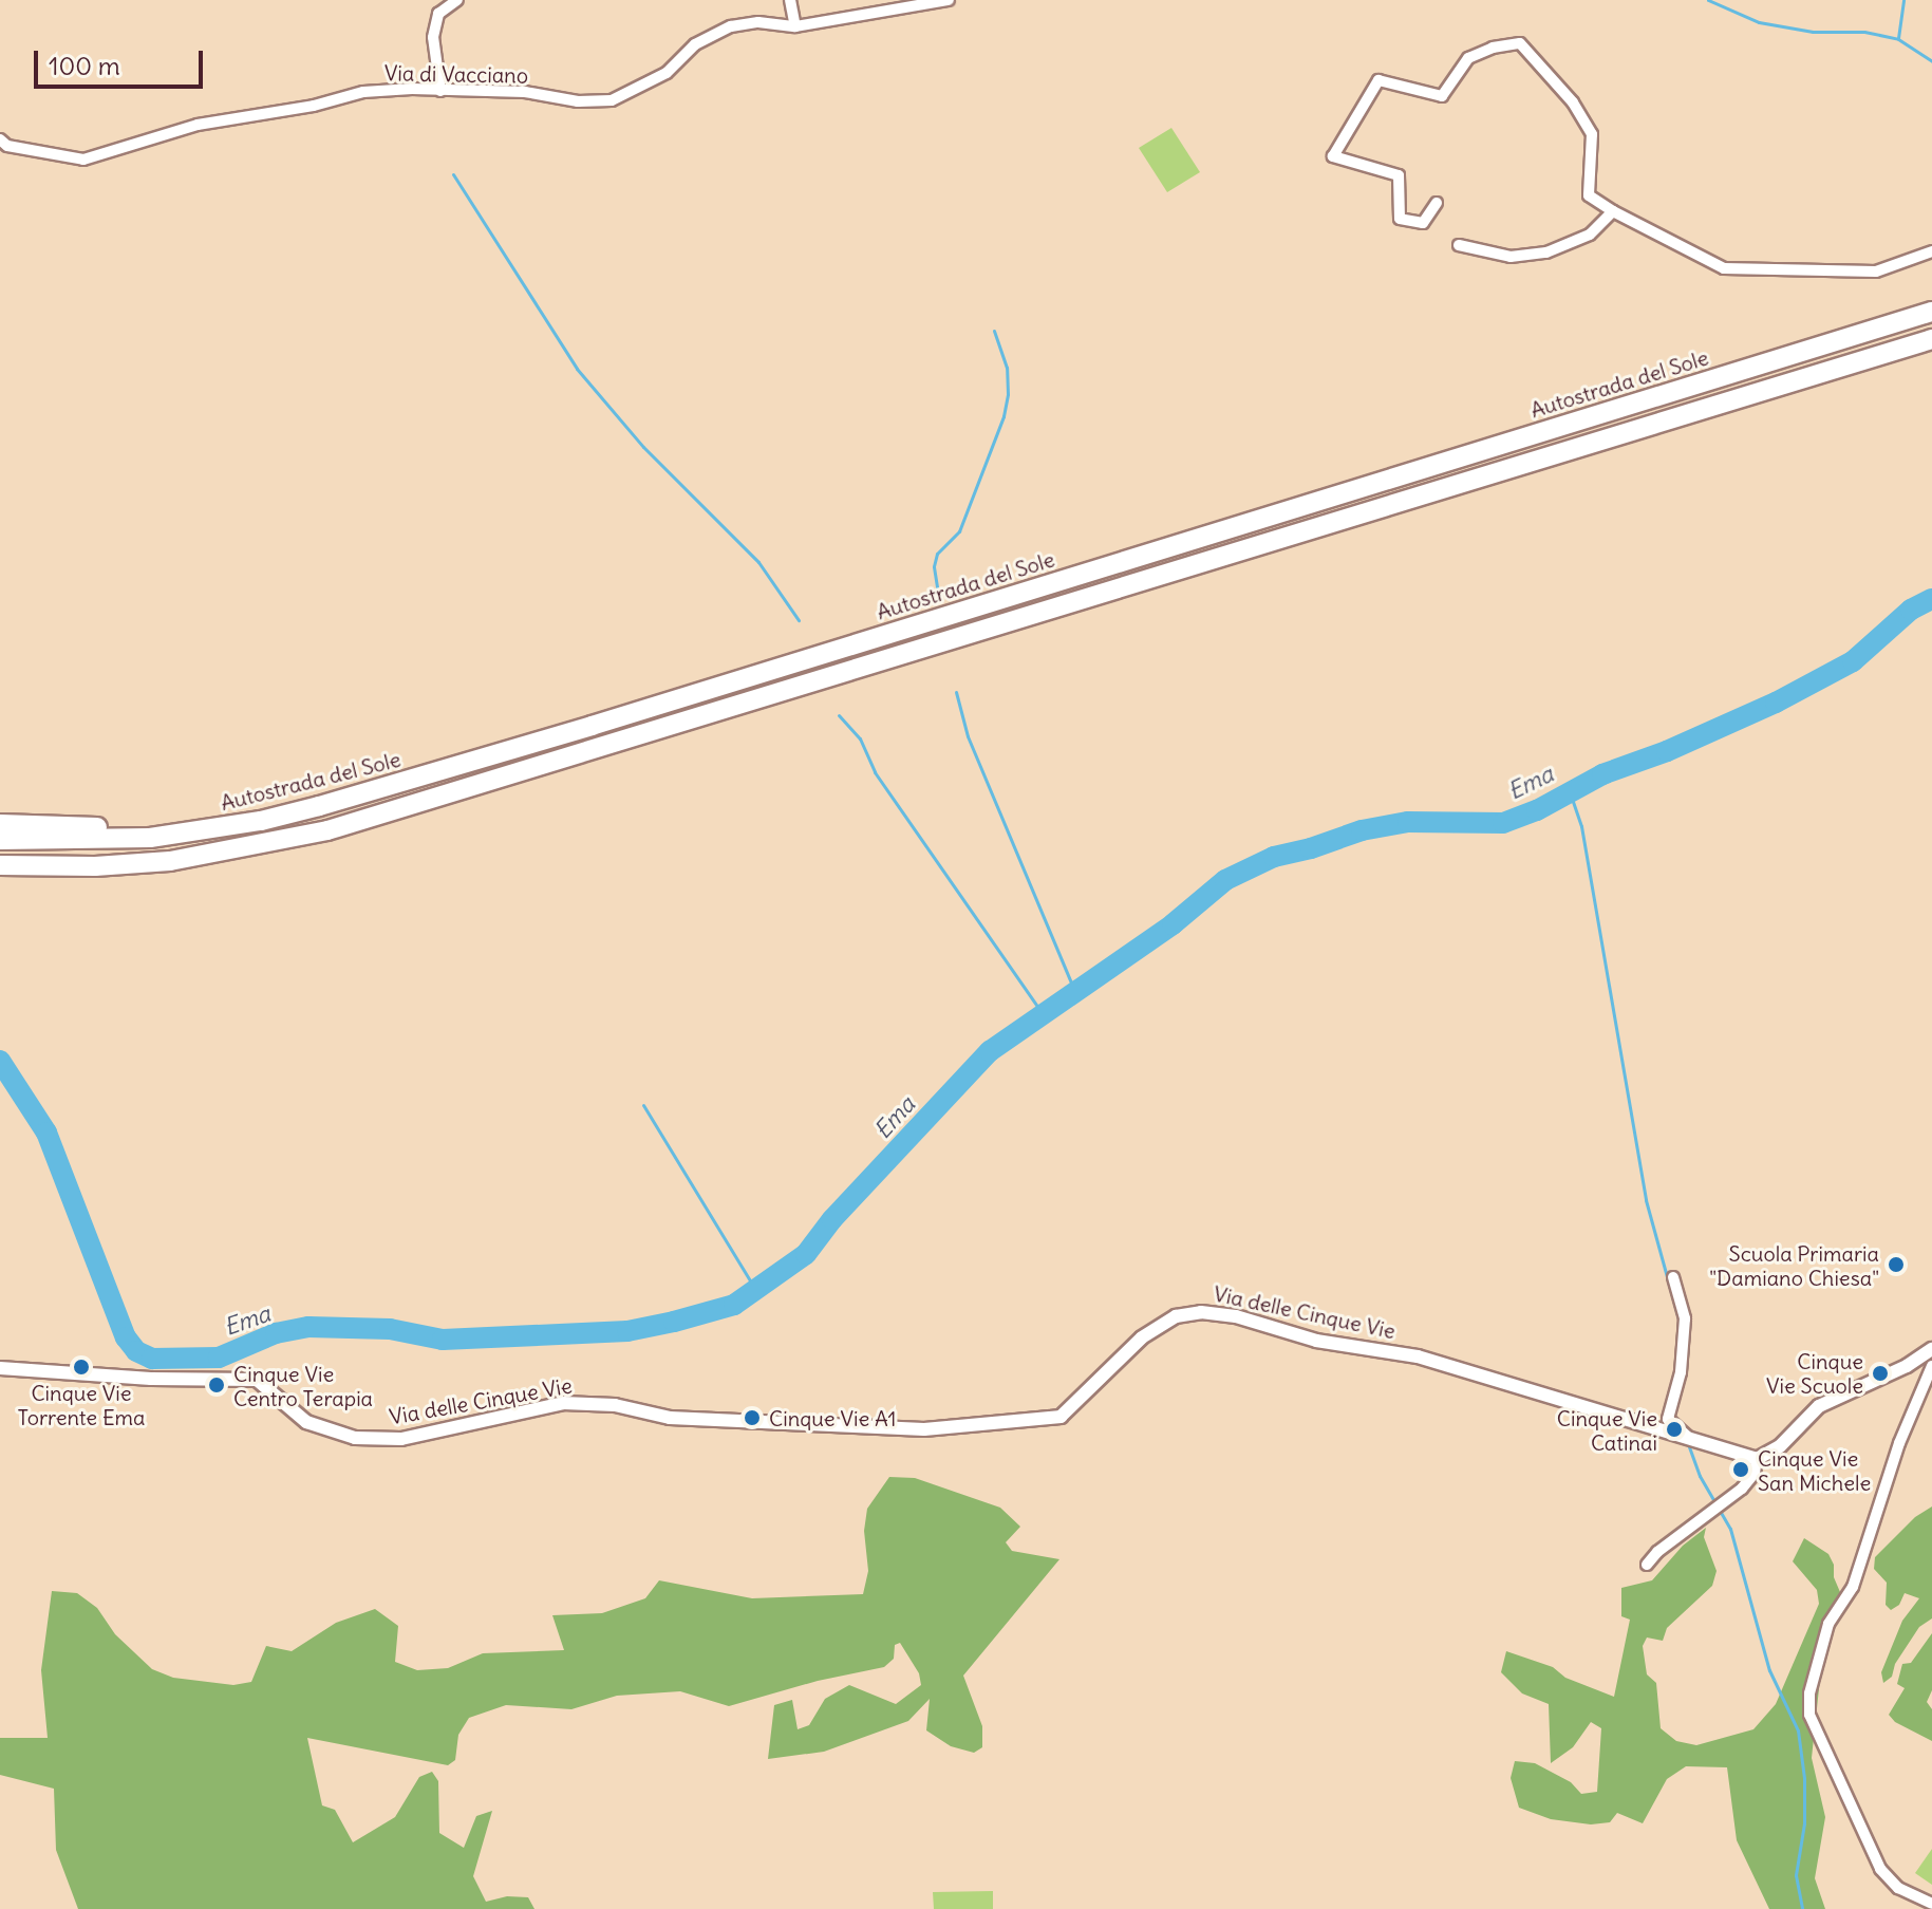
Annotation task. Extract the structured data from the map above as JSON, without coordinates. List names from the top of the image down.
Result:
{
  "streets": {
    "highway": ["Autostrada del Sole"],
    "street": ["Via di Vacciano", "Via delle Cinque Vie"]
  },
  "water": ["Ema"],
  "places": [
    "Scuola Primaria \"Damiano Chiesa\"",
    "Cinque Vie Torrente Ema",
    "Cinque Vie Scuole",
    "Cinque Vie Centro Terapia",
    "Cinque Vie A1",
    "Cinque Vie Catinai",
    "Cinque Vie San Michele"
  ],
  "scale_bar": "100 m"
}
